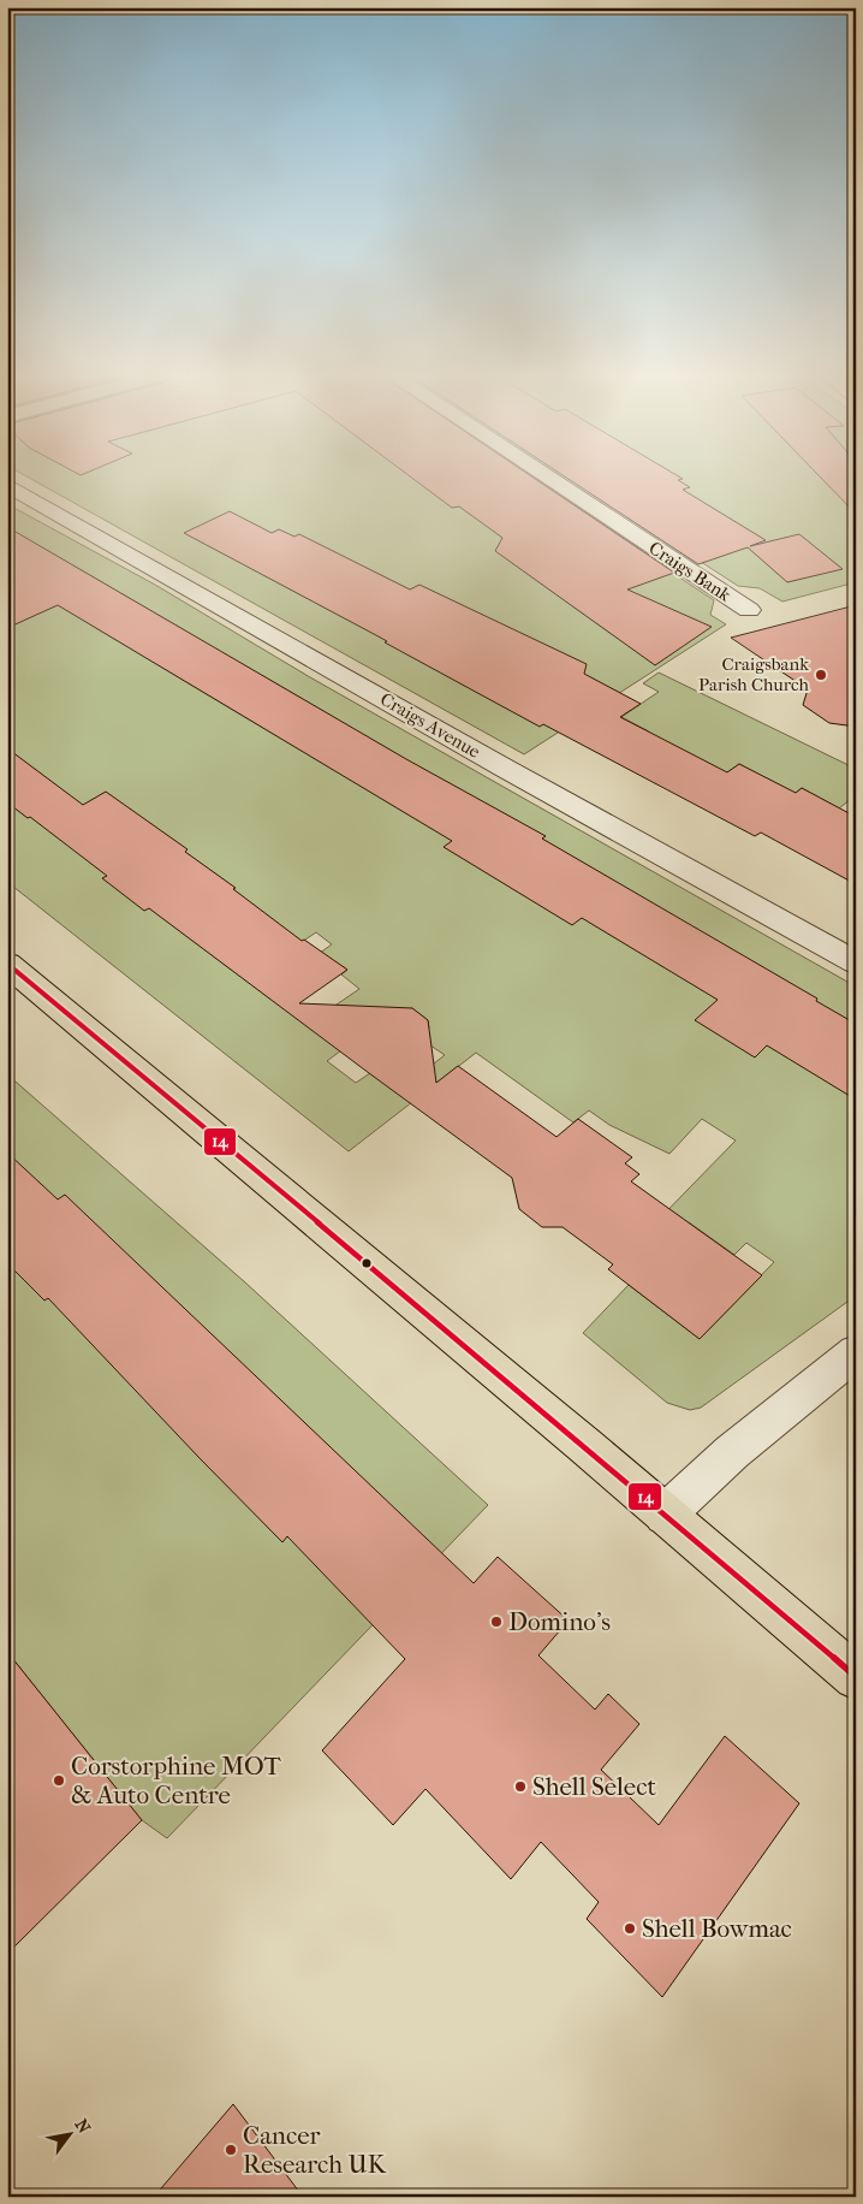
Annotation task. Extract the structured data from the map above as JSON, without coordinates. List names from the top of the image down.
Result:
{
  "streets": {
    "street": ["Craigs Bank", "Craigs Avenue"]
  },
  "places": [
    "Craigsbank Parish Church",
    "Domino's",
    "Corstorphine MOT & Auto Centre",
    "Shell Select",
    "Shell Bowmac",
    "Cancer Research UK"
  ],
  "lines": ["transit line 14"],
  "north": "top right"
}
